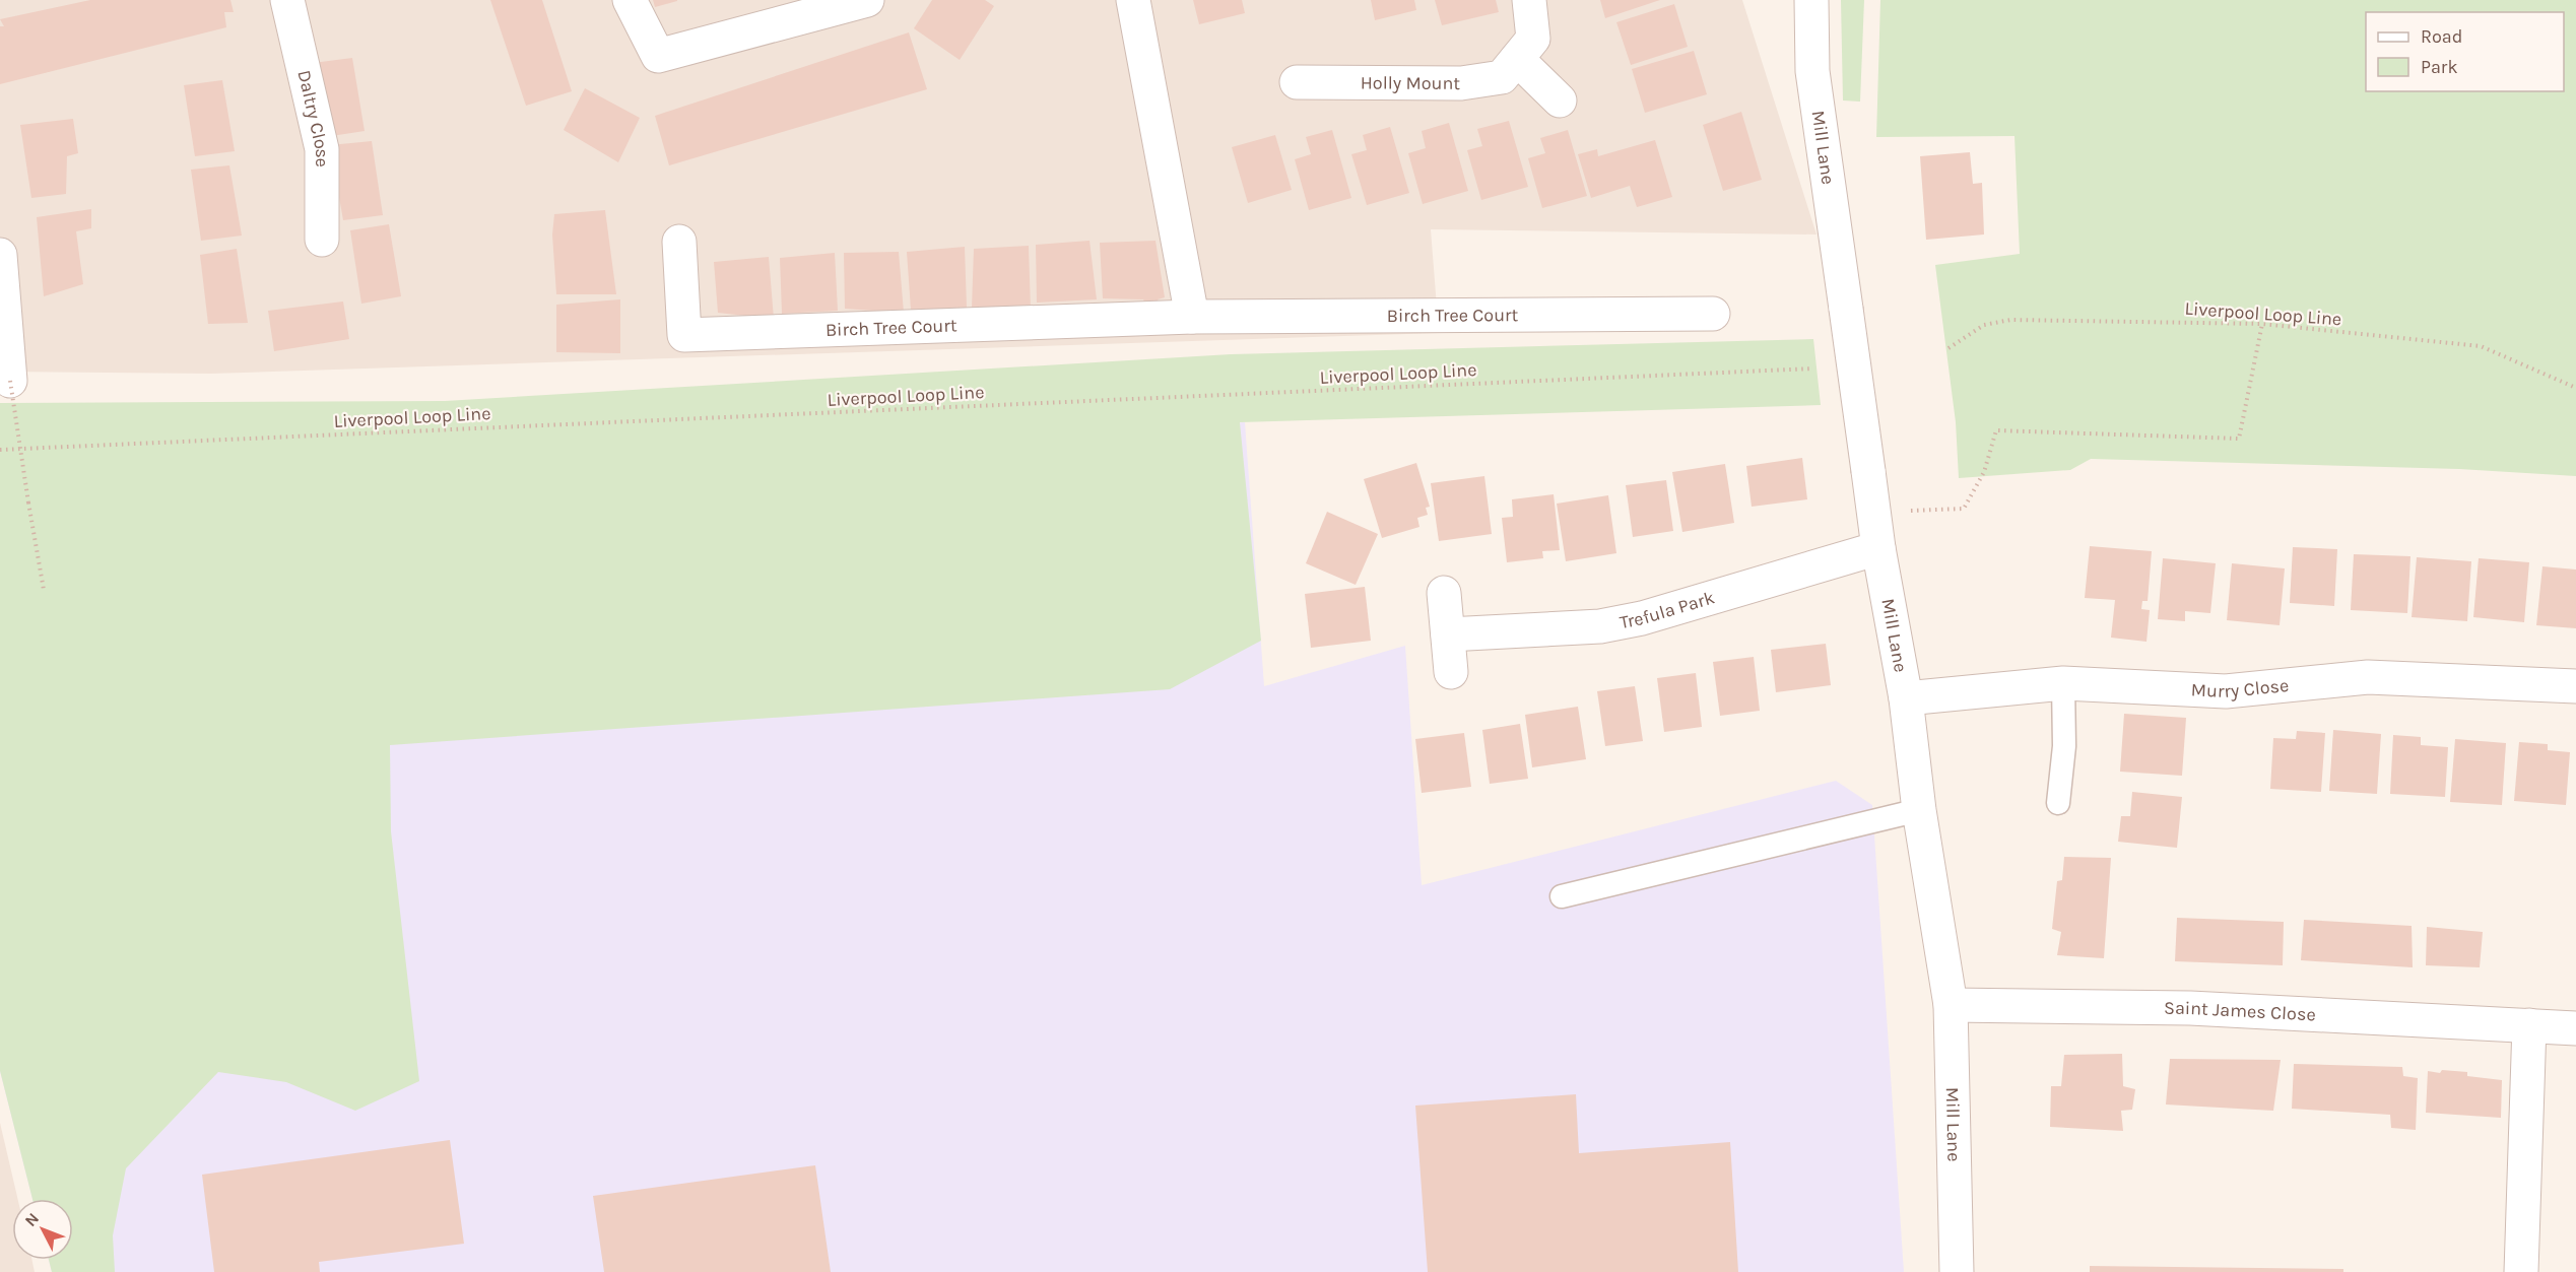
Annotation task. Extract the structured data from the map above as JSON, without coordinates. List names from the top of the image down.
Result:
{
  "streets": {
    "street": [
      "Holly Mount",
      "Daltry Close",
      "Mill Lane",
      "Birch Tree Court",
      "Trefula Park",
      "Murry Close",
      "Saint James Close"
    ],
    "path": ["Liverpool Loop Line"]
  },
  "crossings": [
    ["Mill Lane", "Trefula Park"],
    ["Mill Lane", "Murry Close"],
    ["Mill Lane", "Saint James Close"]
  ],
  "legend": ["Road", "Park"],
  "north": "top left"
}
